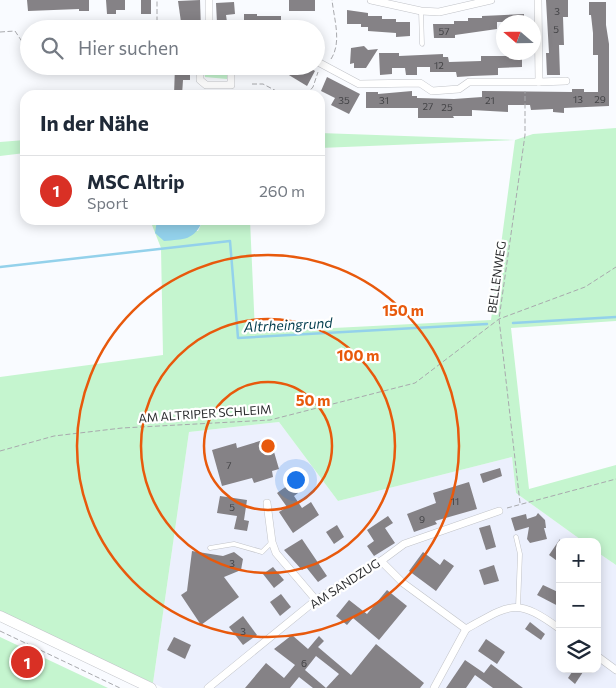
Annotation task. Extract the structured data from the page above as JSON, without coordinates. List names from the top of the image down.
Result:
{
  "streets": {
    "street": ["AM SANDZUG"],
    "path": ["BELLENWEG", "AM ALTRIPER SCHLEIM"]
  },
  "crossings": [
    ["BELLENWEG", "AM ALTRIPER SCHLEIM"]
  ],
  "water": ["Altrheingrund"],
  "house_numbers": [
    "3",
    "5",
    "57",
    "12",
    "13",
    "29",
    "35",
    "31",
    "21",
    "27",
    "25",
    "7",
    "11",
    "5",
    "9",
    "3",
    "3",
    "6"
  ],
  "north": "left",
  "page": {
    "search": "Hier suchen",
    "heading": "In der Nähe",
    "list": [
      {
        "mark": "1",
        "name": "MSC Altrip",
        "note": "Sport",
        "value": "260 m"
      }
    ],
    "map_buttons": ["+", "−"],
    "pins": "1"
  },
  "rings": ["150 m", "100 m", "50 m"]
}
